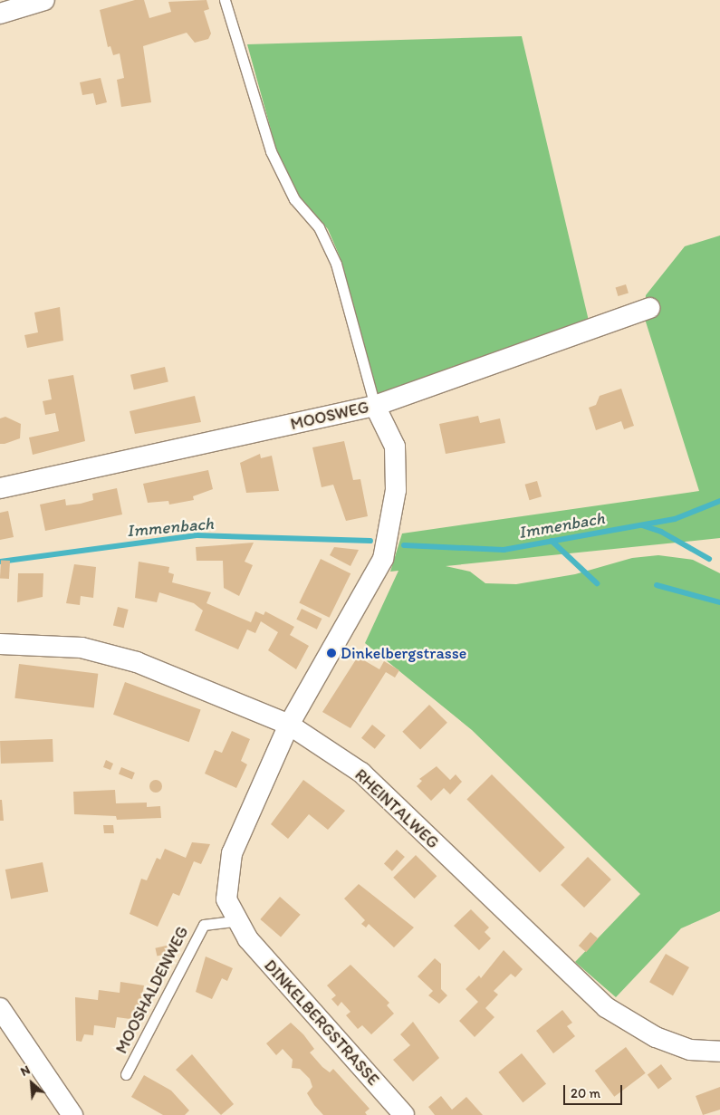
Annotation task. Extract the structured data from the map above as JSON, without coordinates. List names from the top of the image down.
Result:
{
  "streets": {
    "street": ["MOOSWEG", "RHEINTALWEG", "DINKELBERGSTRASSE"],
    "lane": ["MOOSHALDENWEG"]
  },
  "crossings": [
    ["MOOSWEG", "DINKELBERGSTRASSE"],
    ["RHEINTALWEG", "DINKELBERGSTRASSE"],
    ["MOOSHALDENWEG", "DINKELBERGSTRASSE"]
  ],
  "water": ["Immenbach"],
  "places": ["Dinkelbergstrasse"],
  "scale_bar": "20 m",
  "north": "top left"
}
